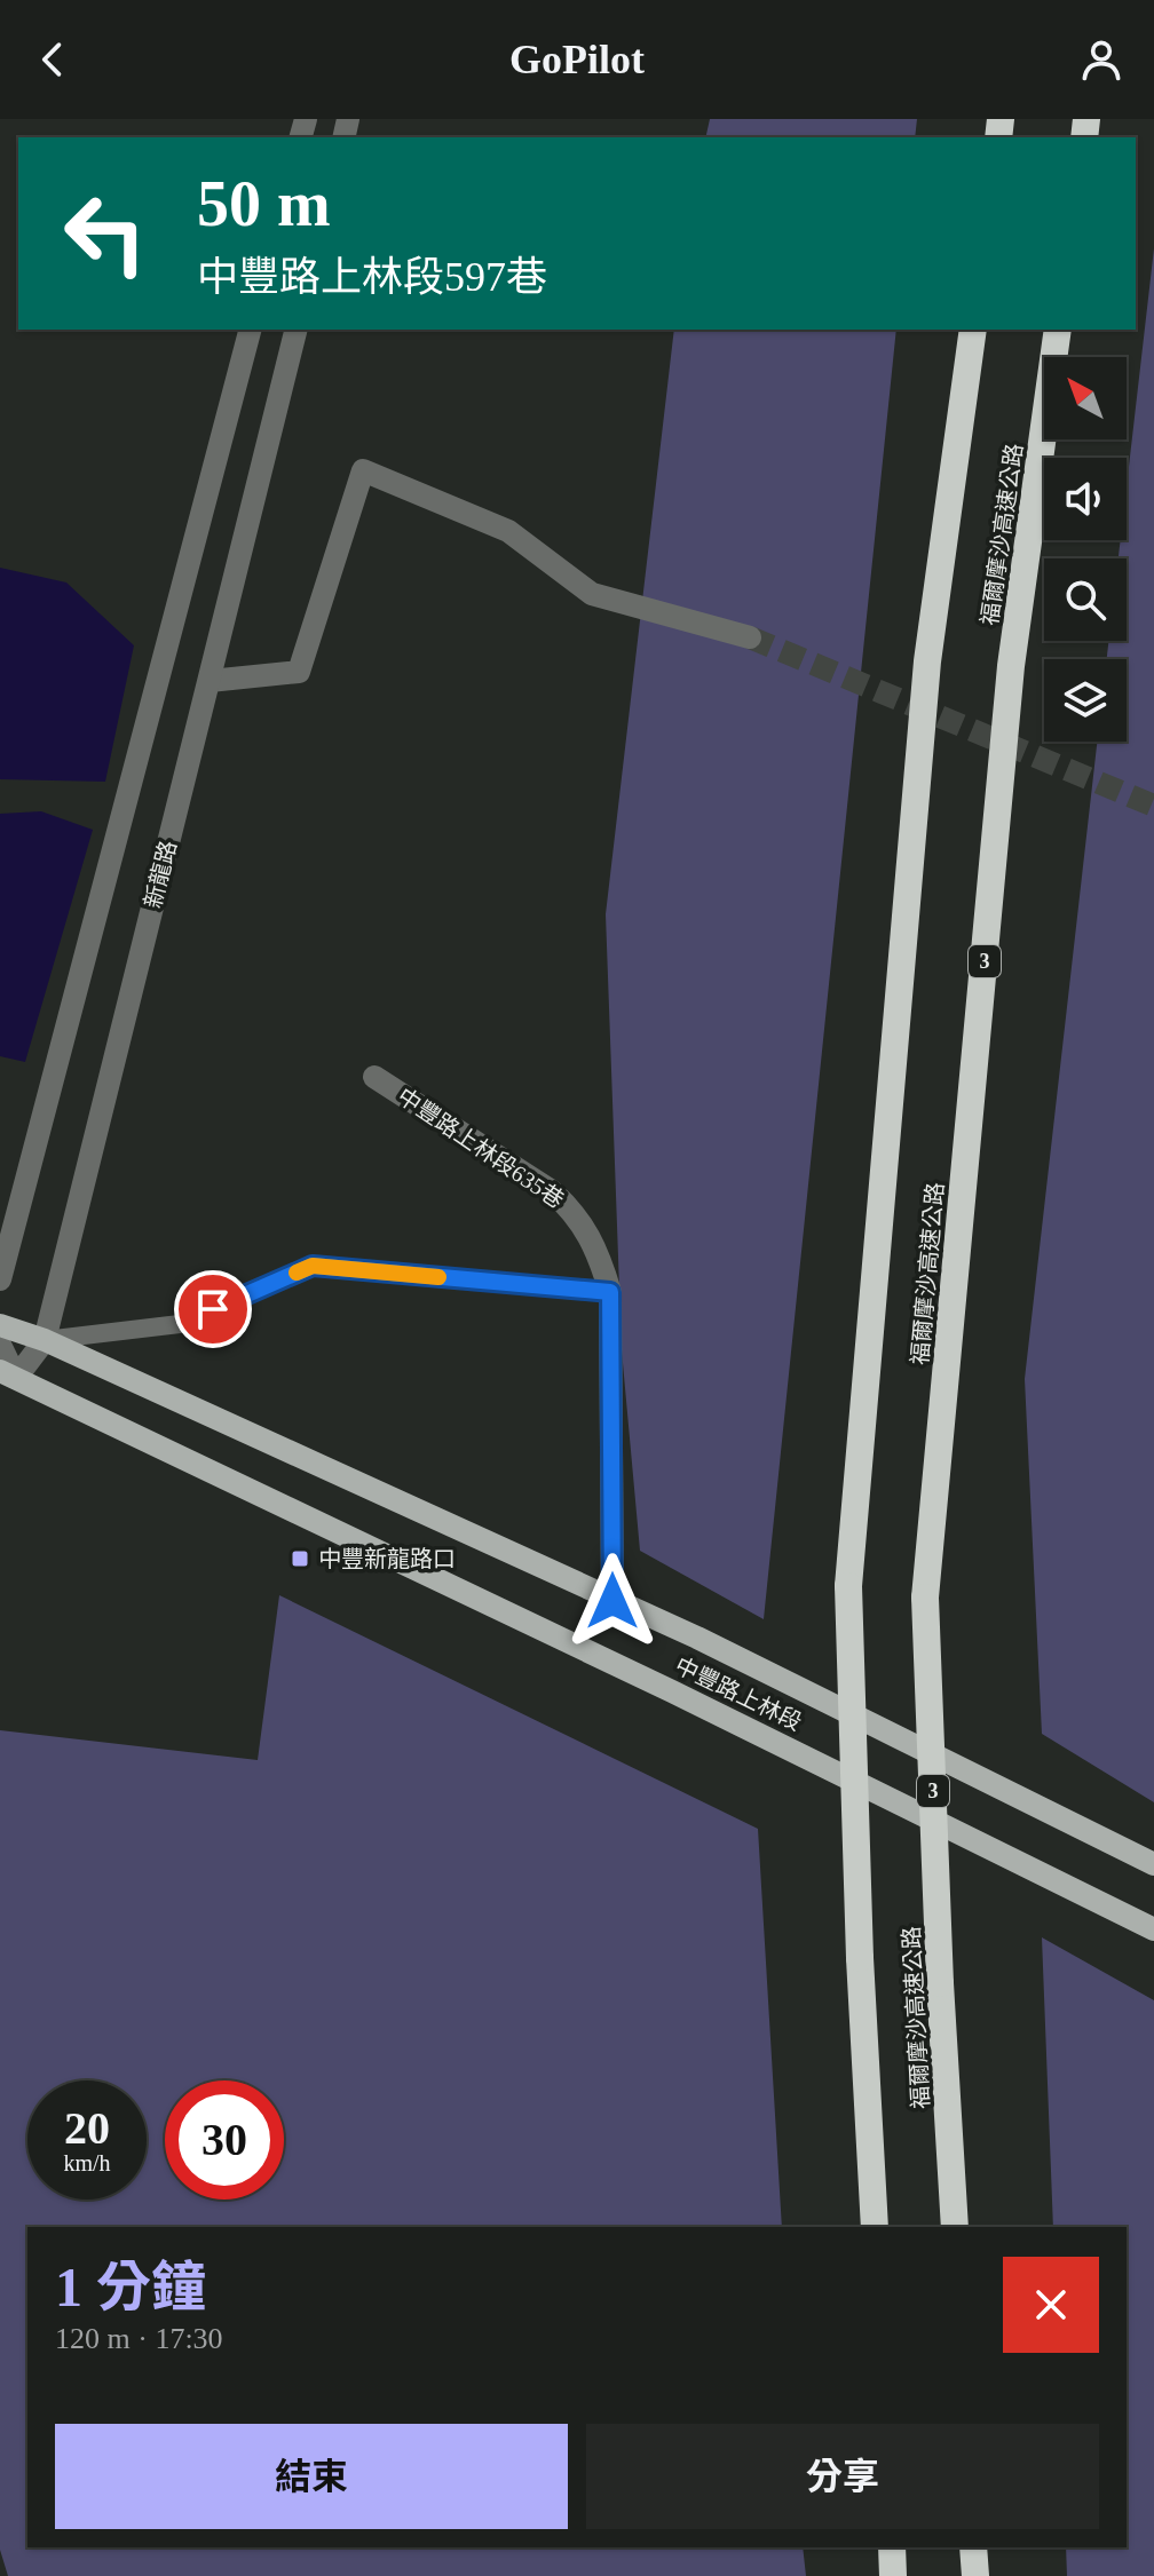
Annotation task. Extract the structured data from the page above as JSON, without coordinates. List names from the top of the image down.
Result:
{
  "streets": {
    "highway": ["福爾摩沙高速公路", "3"],
    "main road": ["中豐路上林段"],
    "street": ["新龍路", "中豐路上林段635巷"]
  },
  "crossings": [
    ["新龍路", "中豐路上林段"],
    ["中豐路上林段635巷", "中豐路上林段"]
  ],
  "places": {
    "transit": ["中豐新龍路口"]
  },
  "north": "top left",
  "page": {
    "header": "GoPilot",
    "turn": ["50 m", "中豐路上林段597巷"],
    "speed": "20 km/h",
    "limit": "30",
    "heading": ["1 分鐘", "120 m · 17:30"],
    "buttons": ["結束", "分享"]
  }
}
